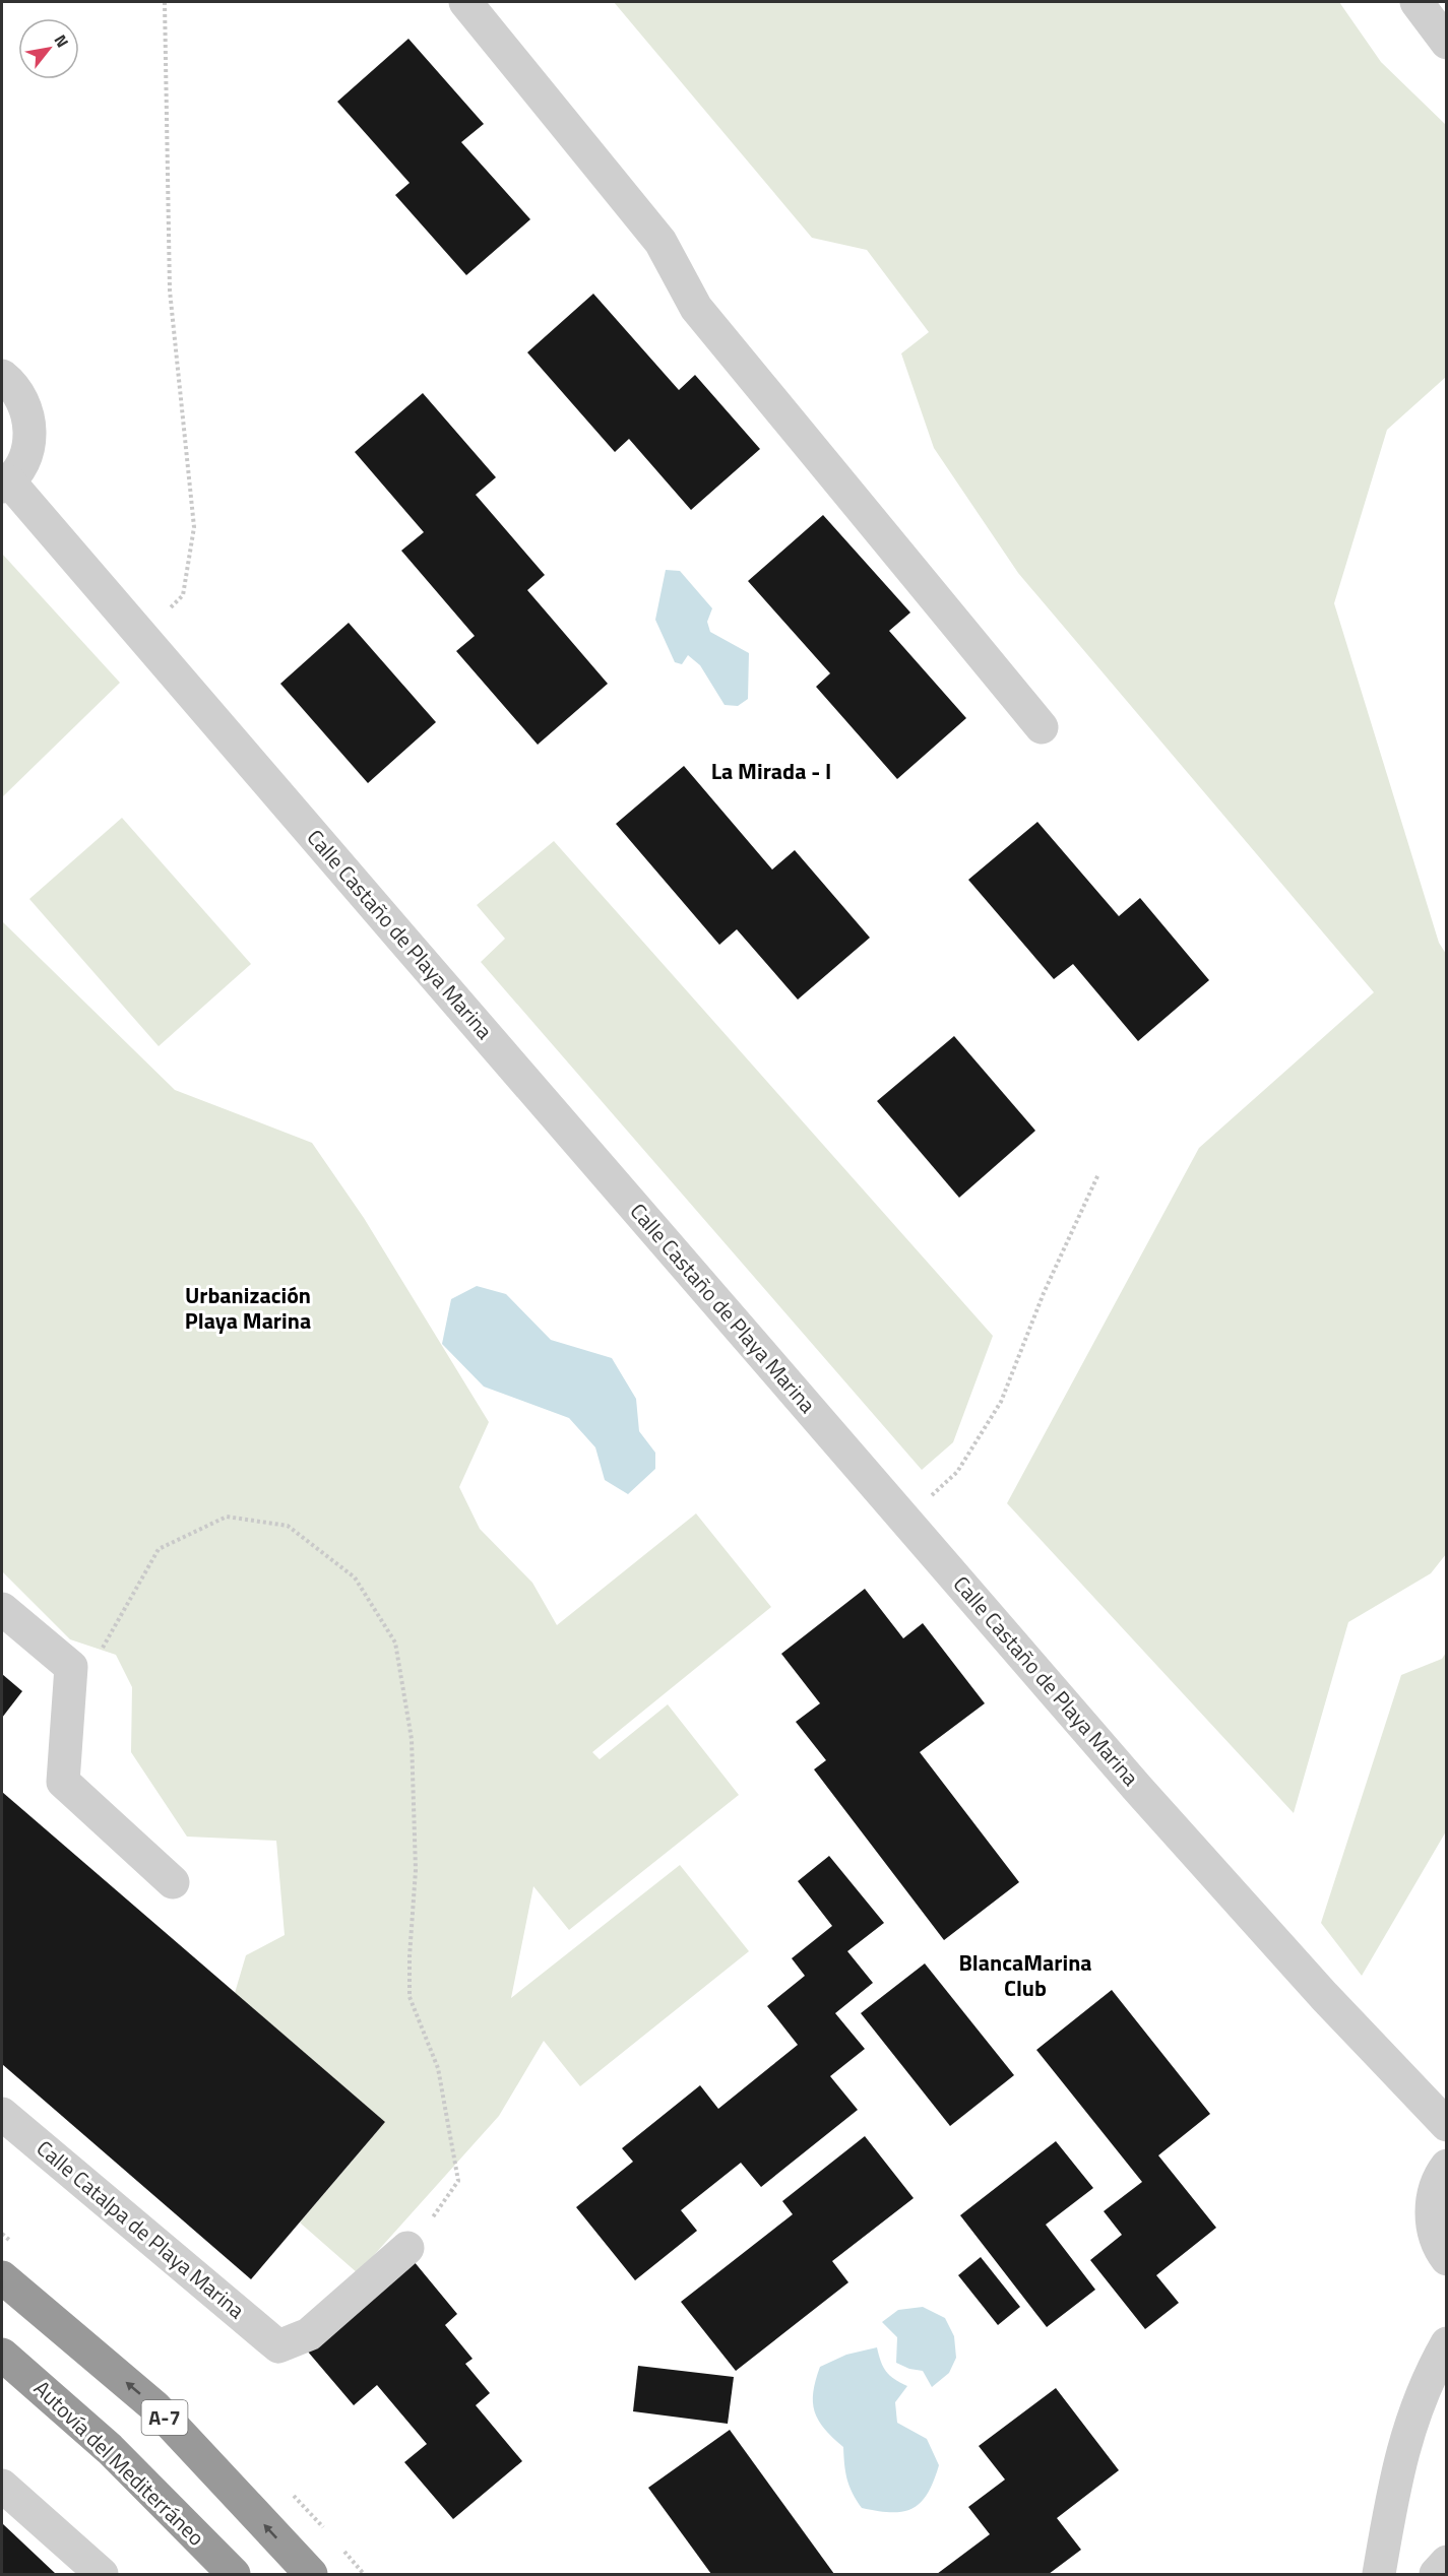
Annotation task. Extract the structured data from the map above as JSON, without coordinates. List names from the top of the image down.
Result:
{
  "streets": {
    "highway": ["A-7", "Autovía del Mediterráneo"],
    "street": ["Calle Castaño de Playa Marina", "Calle Catalpa de Playa Marina"]
  },
  "districts": ["La Mirada - I", "Urbanización Playa Marina", "BlancaMarina Club"],
  "north": "top right"
}
